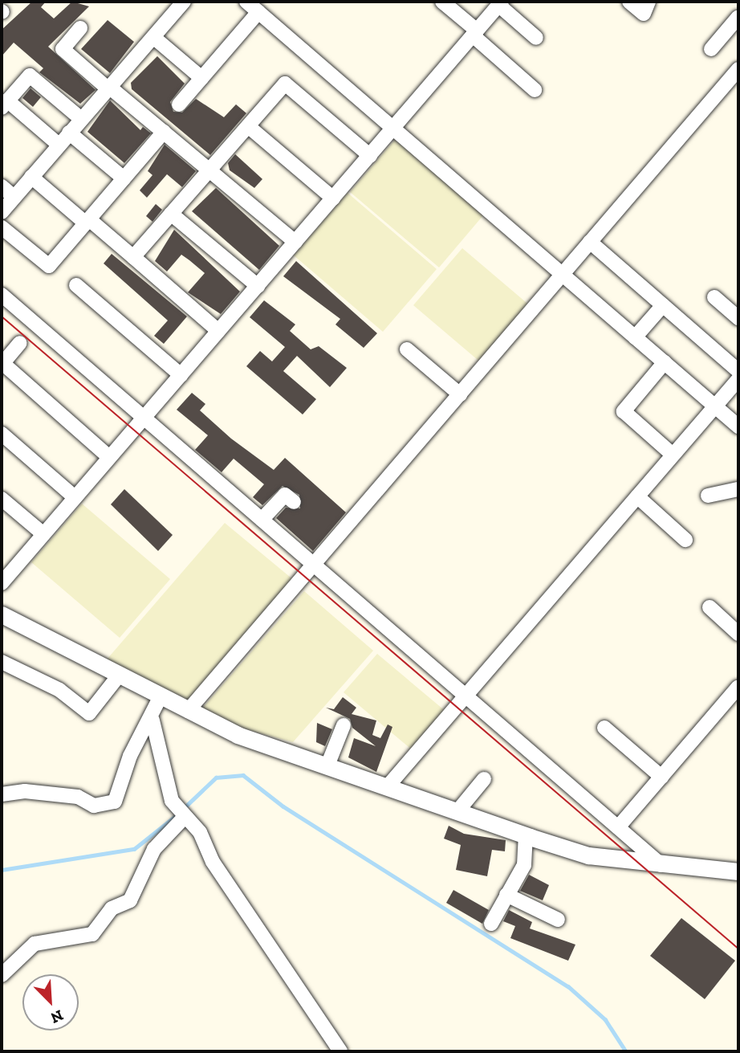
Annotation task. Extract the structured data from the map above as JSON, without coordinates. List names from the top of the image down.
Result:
{
  "north": "bottom right"
}
